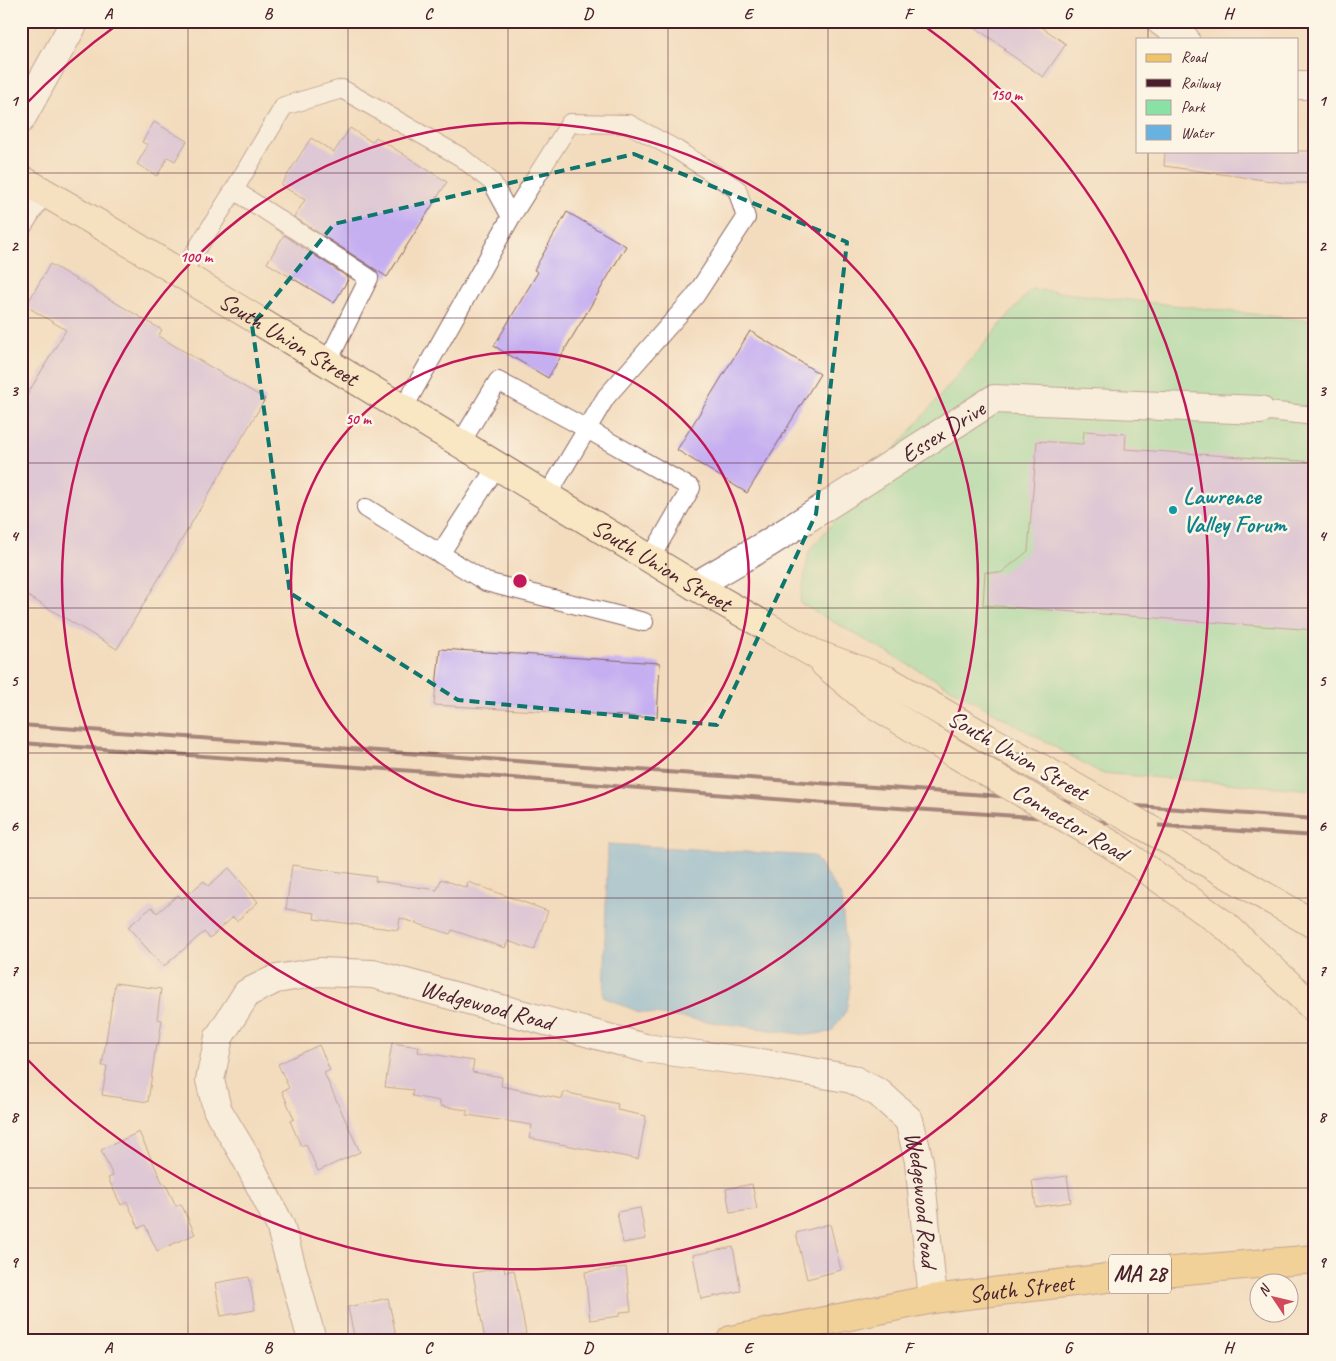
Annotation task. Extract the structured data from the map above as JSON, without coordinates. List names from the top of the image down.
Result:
{
  "streets": {
    "main road": [
      "South Union Street",
      "Connector Road",
      "MA 28",
      "South Street"
    ],
    "street": ["Essex Drive", "Wedgewood Road"]
  },
  "crossings": [
    ["South Union Street", "Essex Drive"],
    ["South Union Street", "Connector Road"],
    ["Wedgewood Road", "South Street"]
  ],
  "places": ["Lawrence Valley Forum"],
  "legend": [
    "Road",
    "Railway",
    "Park",
    "Water"
  ],
  "north": "top left",
  "grid": {
    "columns": [
      "A",
      "B",
      "C",
      "D",
      "E",
      "F",
      "G",
      "H"
    ],
    "rows": [
      "1",
      "2",
      "3",
      "4",
      "5",
      "6",
      "7",
      "8",
      "9"
    ]
  },
  "rings": ["150 m", "100 m", "50 m"]
}
